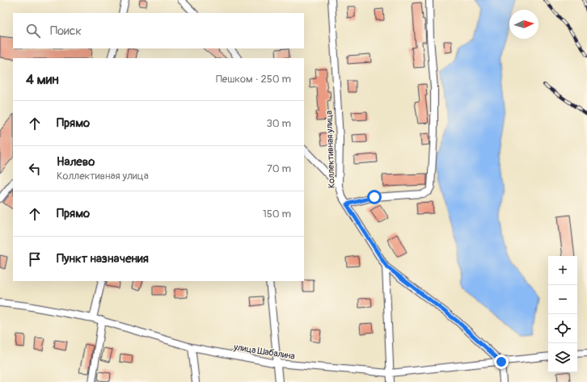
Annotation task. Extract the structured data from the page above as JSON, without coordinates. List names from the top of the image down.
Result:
{
  "streets": {
    "street": ["Коллективная улица", "улица Шабалина"]
  },
  "north": "right",
  "page": {
    "search": "Поиск",
    "heading": ["4 мин", "Пешком · 250 m"],
    "list": [
      ["Прямо", "30 m"],
      ["Налево", "Коллективная улица", "70 m"],
      ["Прямо", "150 m"],
      "Пункт назначения"
    ],
    "map_buttons": ["+", "−"]
  }
}
